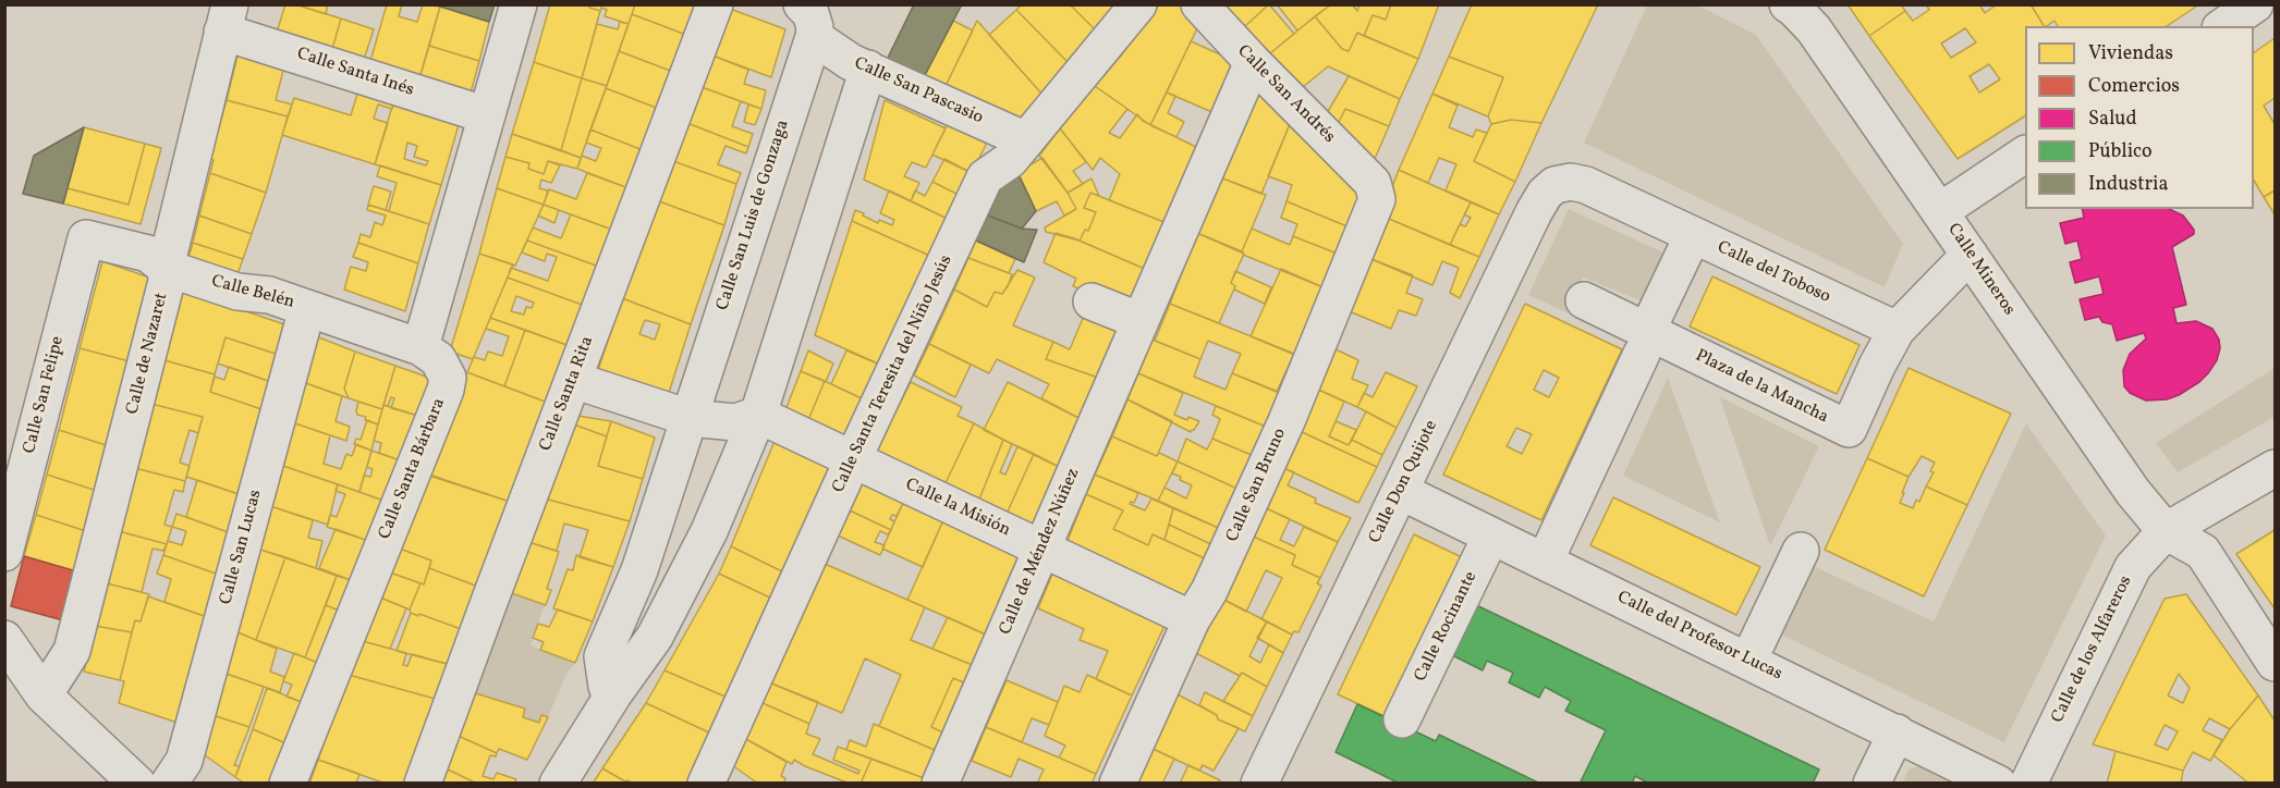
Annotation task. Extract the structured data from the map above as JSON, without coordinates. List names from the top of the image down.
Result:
{
  "streets": {
    "street": [
      "Calle Santa Inés",
      "Calle San Pascasio",
      "Calle San Andrés",
      "Calle San Luis de Gonzaga",
      "Calle Mineros",
      "Calle del Toboso",
      "Calle Belén",
      "Calle de Nazaret",
      "Calle Santa Teresita del Niño Jesús",
      "Plaza de la Mancha",
      "Calle Santa Rita",
      "Calle San Felipe",
      "Calle Santa Bárbara",
      "Calle Don Quijote",
      "Calle San Bruno",
      "Calle la Misión",
      "Calle San Lucas",
      "Calle de Méndez Núñez",
      "Calle Rocinante",
      "Calle del Profesor Lucas",
      "Calle de los Alfareros"
    ]
  },
  "crossings": [
    ["Calle Santa Inés", "Calle de Nazaret"],
    ["Calle San Pascasio", "Calle San Luis de Gonzaga"],
    ["Calle San Pascasio", "Calle Santa Teresita del Niño Jesús"],
    ["Calle San Andrés", "Calle San Bruno"],
    ["Calle San Andrés", "Calle de Méndez Núñez"],
    ["Calle Mineros", "Calle de los Alfareros"],
    ["Calle del Toboso", "Plaza de la Mancha"],
    ["Calle del Toboso", "Calle Don Quijote"],
    ["Calle Belén", "Calle de Nazaret"],
    ["Calle Belén", "Calle San Felipe"],
    ["Calle Belén", "Calle Santa Bárbara"],
    ["Calle Belén", "Calle San Lucas"],
    ["Calle Santa Teresita del Niño Jesús", "Calle la Misión"],
    ["Calle Don Quijote", "Calle del Profesor Lucas"],
    ["Calle San Bruno", "Calle la Misión"],
    ["Calle la Misión", "Calle de Méndez Núñez"],
    ["Calle Rocinante", "Calle del Profesor Lucas"]
  ],
  "legend": [
    "Viviendas",
    "Comercios",
    "Salud",
    "Público",
    "Industria"
  ]
}
